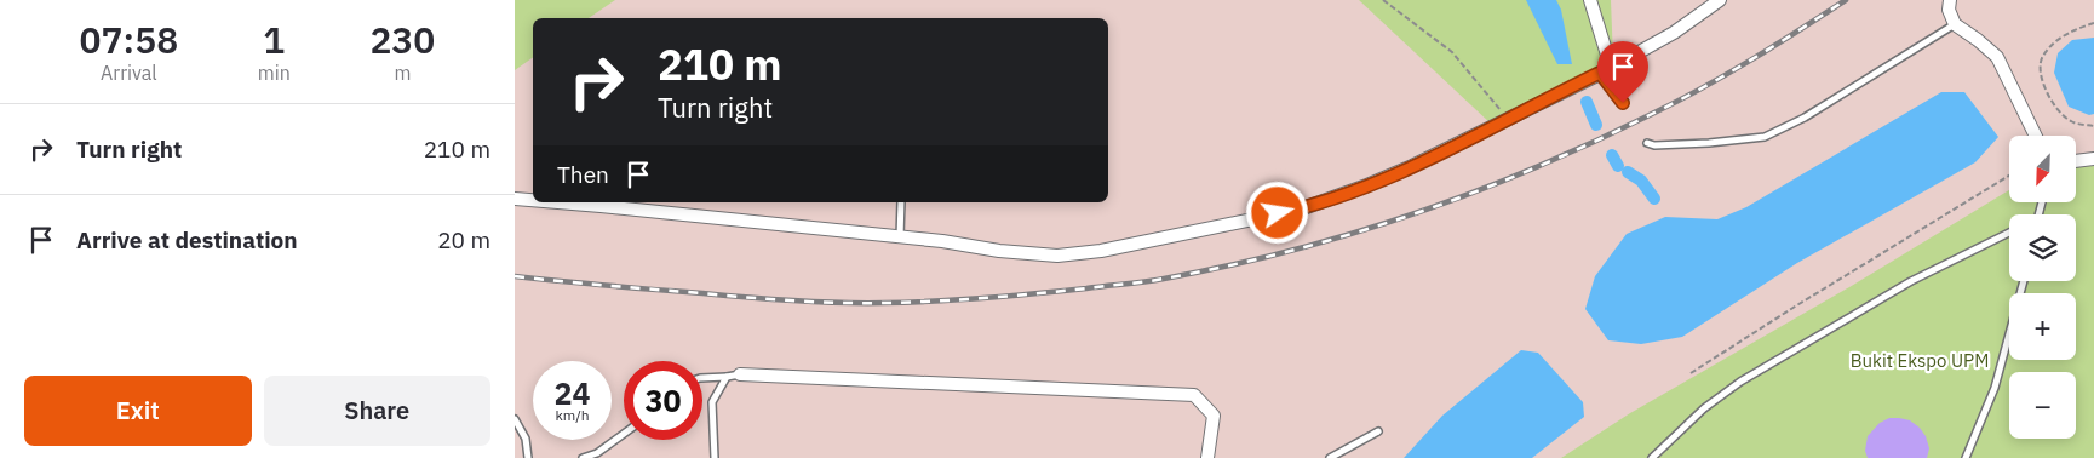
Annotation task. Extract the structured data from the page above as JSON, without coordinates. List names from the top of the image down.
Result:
{
  "parks": ["Bukit Ekspo UPM"],
  "north": "bottom left",
  "page": {
    "eta": [
      "07:58",
      "Arrival",
      "1",
      "min",
      "230",
      "m"
    ],
    "turn": ["210 m", "Turn right"],
    "list": [
      {
        "name": "Turn right",
        "value": "210 m"
      },
      {
        "name": "Arrive at destination",
        "value": "20 m"
      }
    ],
    "map_buttons": ["+", "−"],
    "then": "Then",
    "speed": "24 km/h",
    "limit": "30",
    "buttons": ["Exit", "Share"]
  }
}
